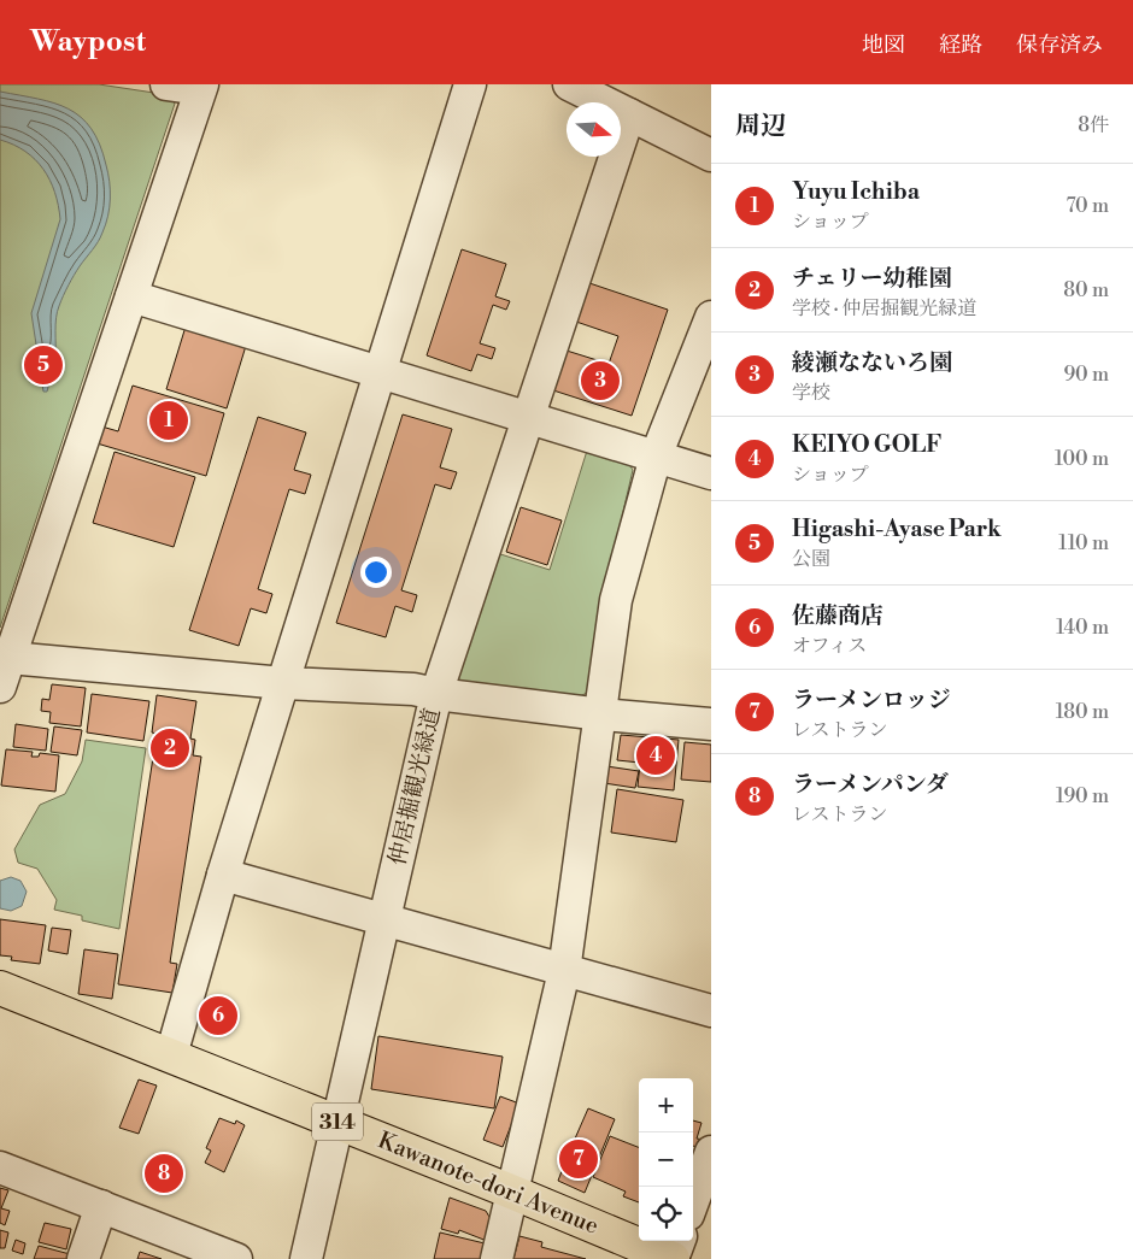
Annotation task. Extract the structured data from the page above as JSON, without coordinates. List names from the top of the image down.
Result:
{
  "streets": {
    "main road": ["314", "Kawanote-dori Avenue"],
    "street": ["仲居掘観光緑道"]
  },
  "crossings": [
    ["仲居掘観光緑道", "Kawanote-dori Avenue"]
  ],
  "north": "right",
  "page": {
    "header": "Waypost",
    "nav": ["地図", "経路", "保存済み"],
    "heading": ["周辺", "8件"],
    "list": [
      {
        "mark": "1",
        "name": "Yuyu Ichiba",
        "note": "ショップ",
        "value": "70 m"
      },
      {
        "mark": "2",
        "name": "チェリー幼稚園",
        "note": "学校 · 仲居掘観光緑道",
        "value": "80 m"
      },
      {
        "mark": "3",
        "name": "綾瀬なないろ園",
        "note": "学校",
        "value": "90 m"
      },
      {
        "mark": "4",
        "name": "KEIYO GOLF",
        "note": "ショップ",
        "value": "100 m"
      },
      {
        "mark": "5",
        "name": "Higashi-Ayase Park",
        "note": "公園",
        "value": "110 m"
      },
      {
        "mark": "6",
        "name": "佐藤商店",
        "note": "オフィス",
        "value": "140 m"
      },
      {
        "mark": "7",
        "name": "ラーメンロッジ",
        "note": "レストラン",
        "value": "180 m"
      },
      {
        "mark": "8",
        "name": "ラーメンパンダ",
        "note": "レストラン",
        "value": "190 m"
      }
    ],
    "pins": [
      "5",
      "3",
      "1",
      "2",
      "4",
      "6",
      "7",
      "8"
    ],
    "map_buttons": ["+", "−"]
  }
}
